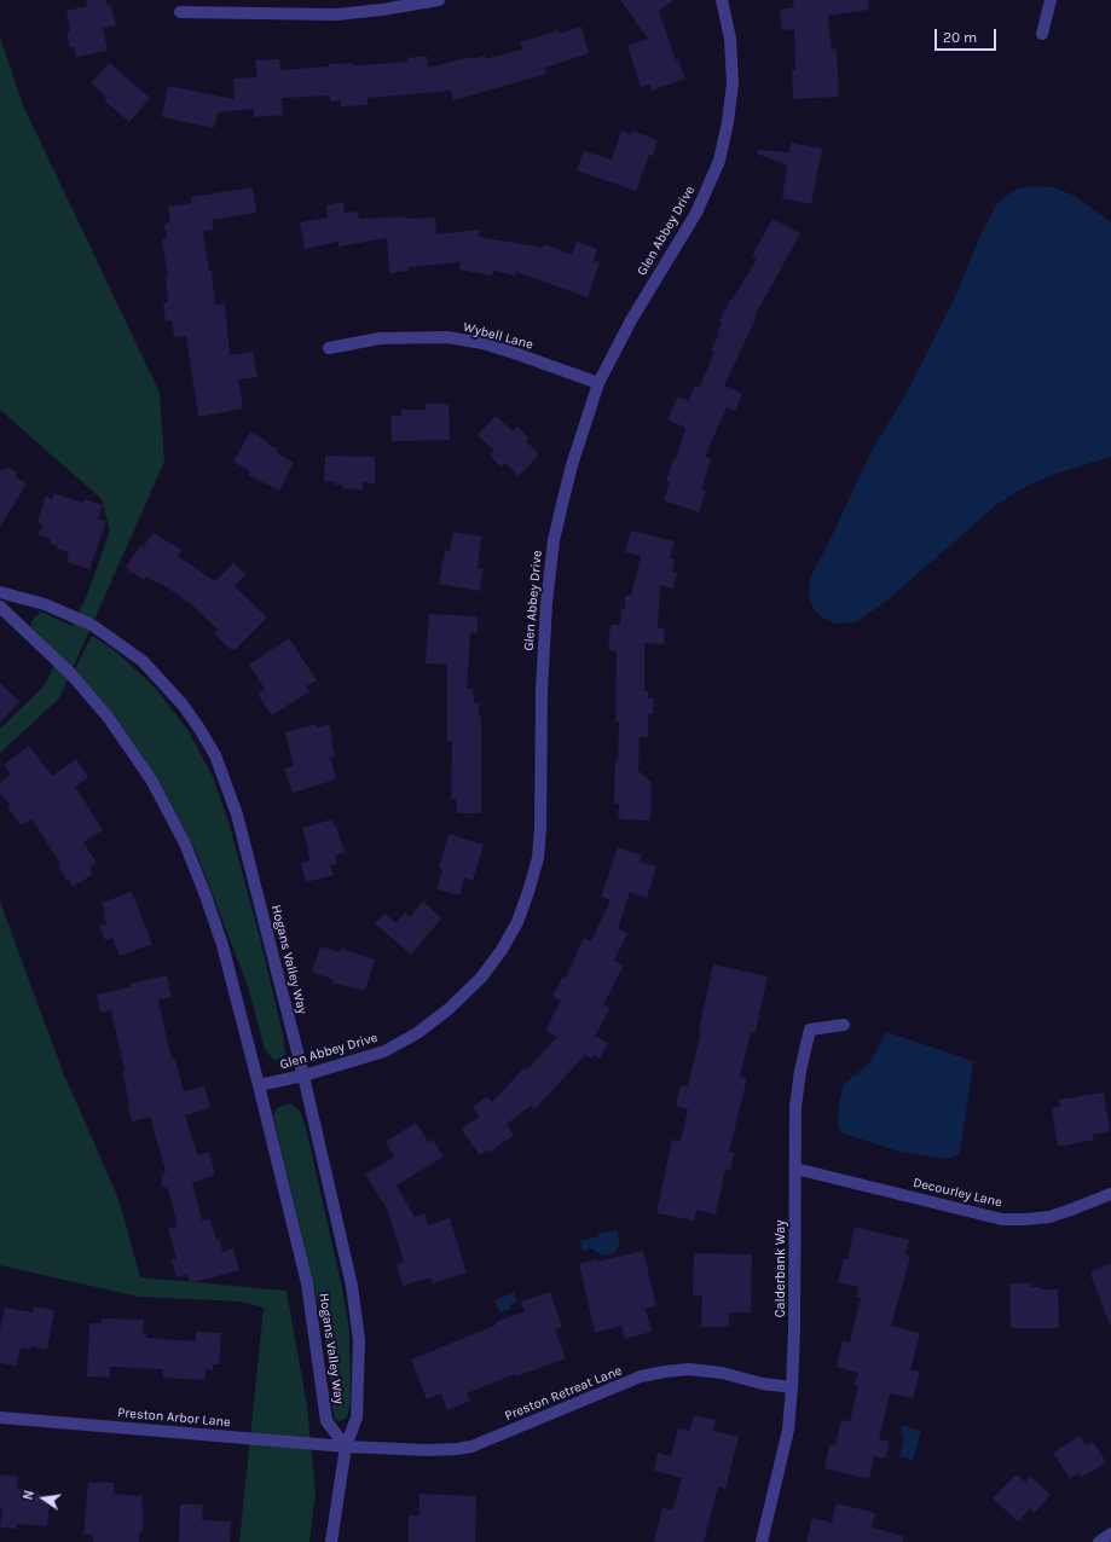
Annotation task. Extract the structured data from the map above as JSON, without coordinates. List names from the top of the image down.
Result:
{
  "streets": {
    "street": [
      "Glen Abbey Drive",
      "Wybell Lane",
      "Hogans Valley Way",
      "Decourley Lane",
      "Calderbank Way",
      "Preston Retreat Lane",
      "Preston Arbor Lane"
    ]
  },
  "crossings": [
    ["Glen Abbey Drive", "Wybell Lane"],
    ["Glen Abbey Drive", "Hogans Valley Way"],
    ["Hogans Valley Way", "Preston Retreat Lane"],
    ["Hogans Valley Way", "Preston Arbor Lane"],
    ["Decourley Lane", "Calderbank Way"],
    ["Calderbank Way", "Preston Retreat Lane"],
    ["Preston Retreat Lane", "Preston Arbor Lane"]
  ],
  "scale_bar": "20 m",
  "north": "left"
}
